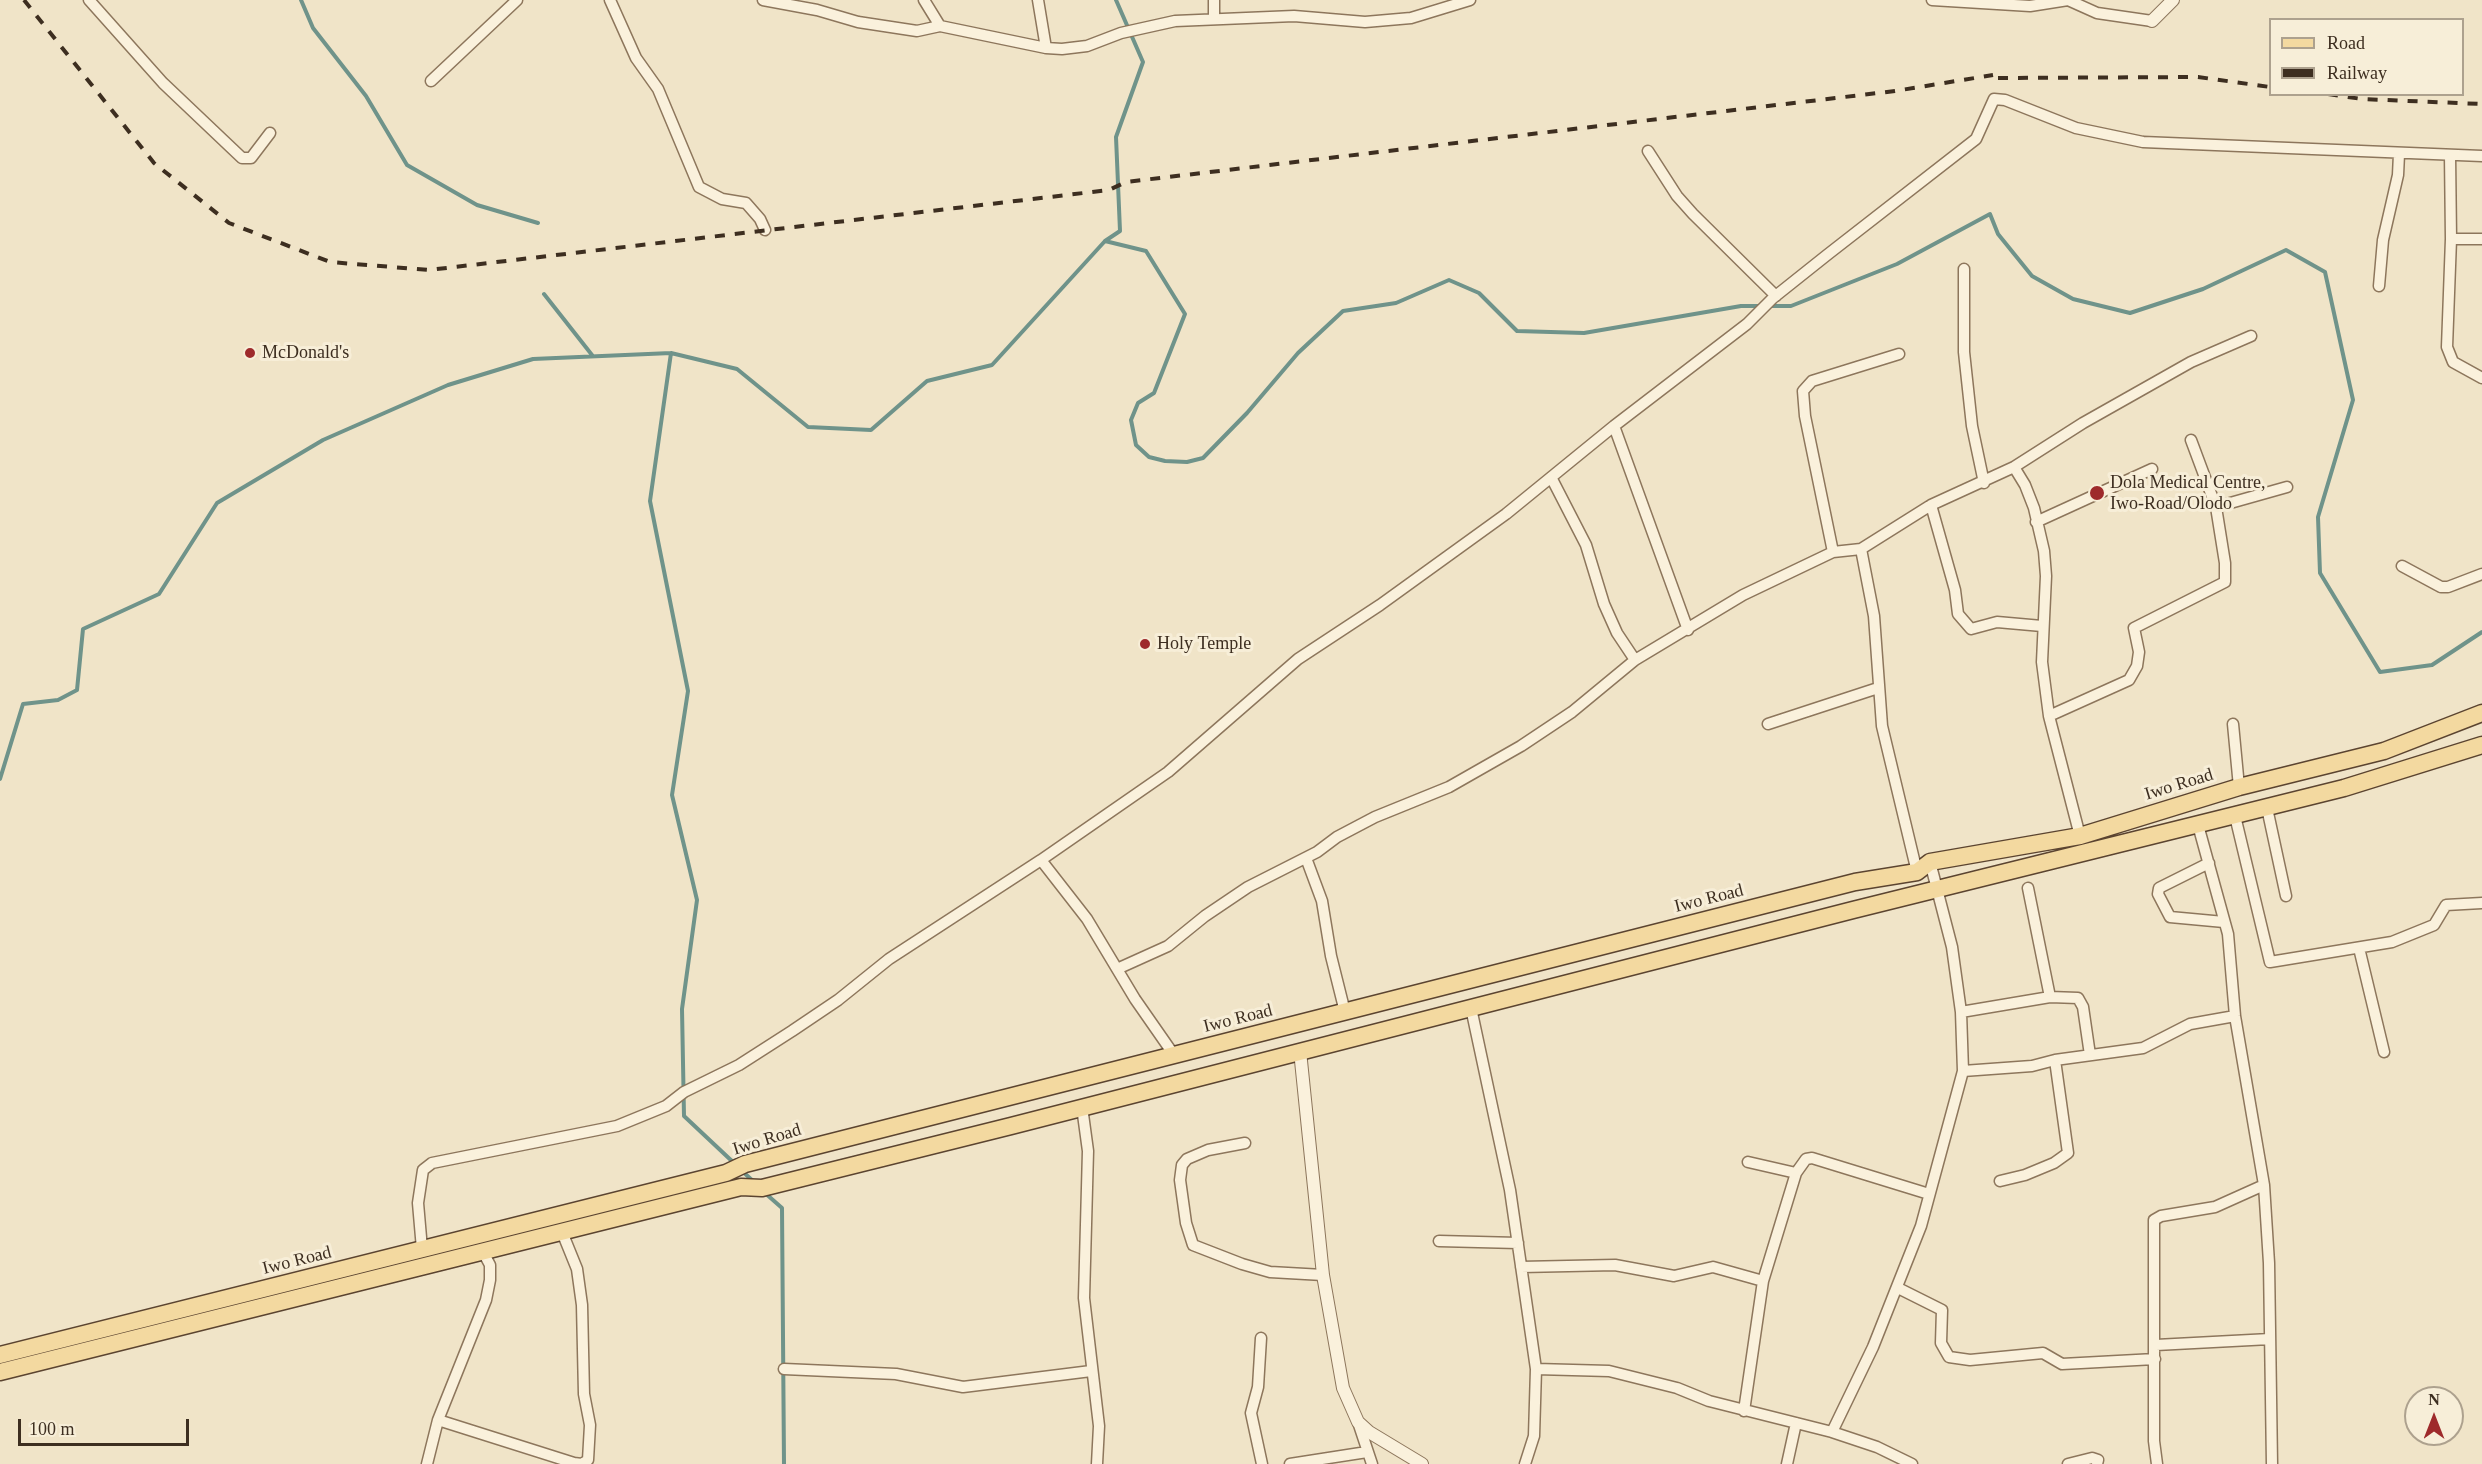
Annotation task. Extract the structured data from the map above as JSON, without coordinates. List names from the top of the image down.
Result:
{
  "streets": {
    "main road": ["Iwo Road"]
  },
  "places": ["McDonald's", "Dola Medical Centre, Iwo-Road/Olodo", "Holy Temple"],
  "legend": ["Road", "Railway"],
  "scale_bar": "100 m",
  "north": "top"
}
